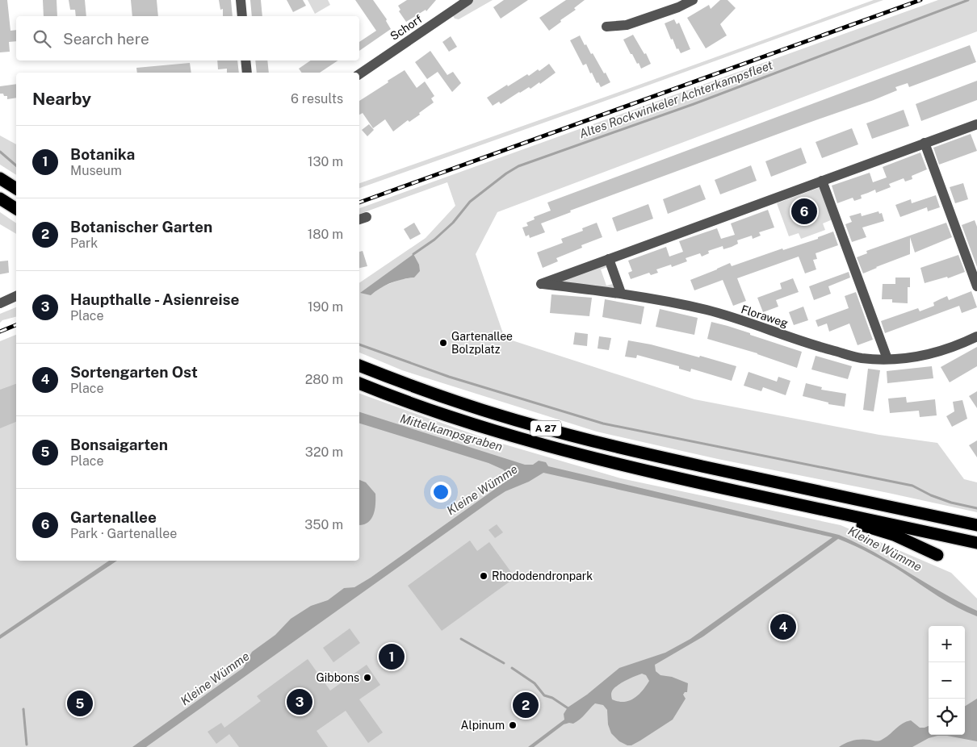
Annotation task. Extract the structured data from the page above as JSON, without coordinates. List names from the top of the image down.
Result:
{
  "streets": {
    "highway": ["A 27"],
    "street": ["Schorf", "Floraweg"]
  },
  "water": ["Altes Rockwinkeler Achterkampsfleet", "Mittelkampsgraben", "Kleine Wümme"],
  "places": [
    "Gartenallee Bolzplatz",
    "Rhododendronpark",
    "Gibbons",
    "Alpinum"
  ],
  "page": {
    "search": "Search here",
    "heading": ["Nearby", "6 results"],
    "list": [
      {
        "mark": "1",
        "name": "Botanika",
        "note": "Museum",
        "value": "130 m"
      },
      {
        "mark": "2",
        "name": "Botanischer Garten",
        "note": "Park",
        "value": "180 m"
      },
      {
        "mark": "3",
        "name": "Haupthalle - Asienreise",
        "note": "Place",
        "value": "190 m"
      },
      {
        "mark": "4",
        "name": "Sortengarten Ost",
        "note": "Place",
        "value": "280 m"
      },
      {
        "mark": "5",
        "name": "Bonsaigarten",
        "note": "Place",
        "value": "320 m"
      },
      {
        "mark": "6",
        "name": "Gartenallee",
        "note": "Park · Gartenallee",
        "value": "350 m"
      }
    ],
    "pins": [
      "6",
      "4",
      "1",
      "3",
      "5",
      "2"
    ],
    "map_buttons": ["+", "−"]
  }
}
